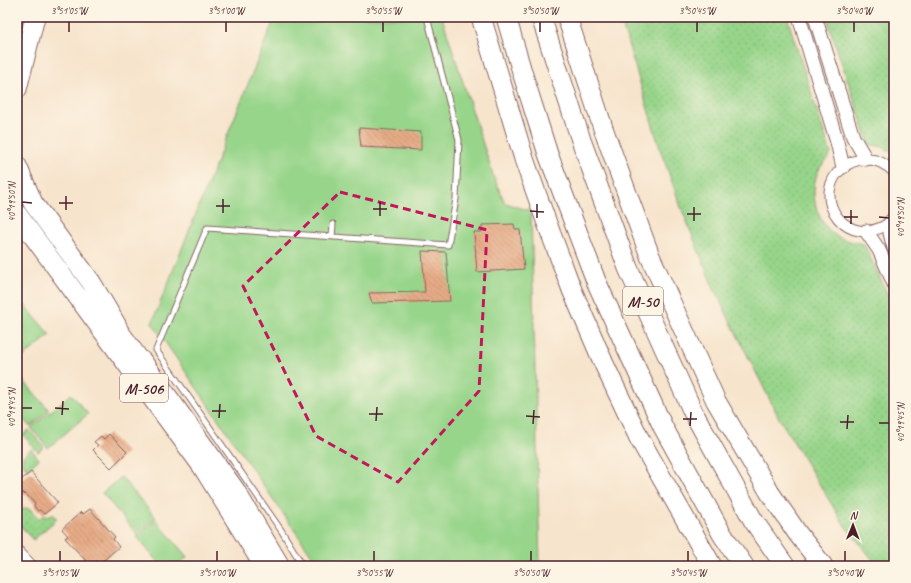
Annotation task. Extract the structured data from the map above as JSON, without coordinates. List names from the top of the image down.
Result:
{
  "streets": {
    "highway": ["M-50", "M-506"]
  },
  "north": "top",
  "coordinates": [
    "3°51'05\"W",
    "3°51'00\"W",
    "3°50'55\"W",
    "3°50'50\"W",
    "3°50'45\"W",
    "3°50'40\"W",
    "40°19'50\"N",
    "40°19'45\"N"
  ]
}
